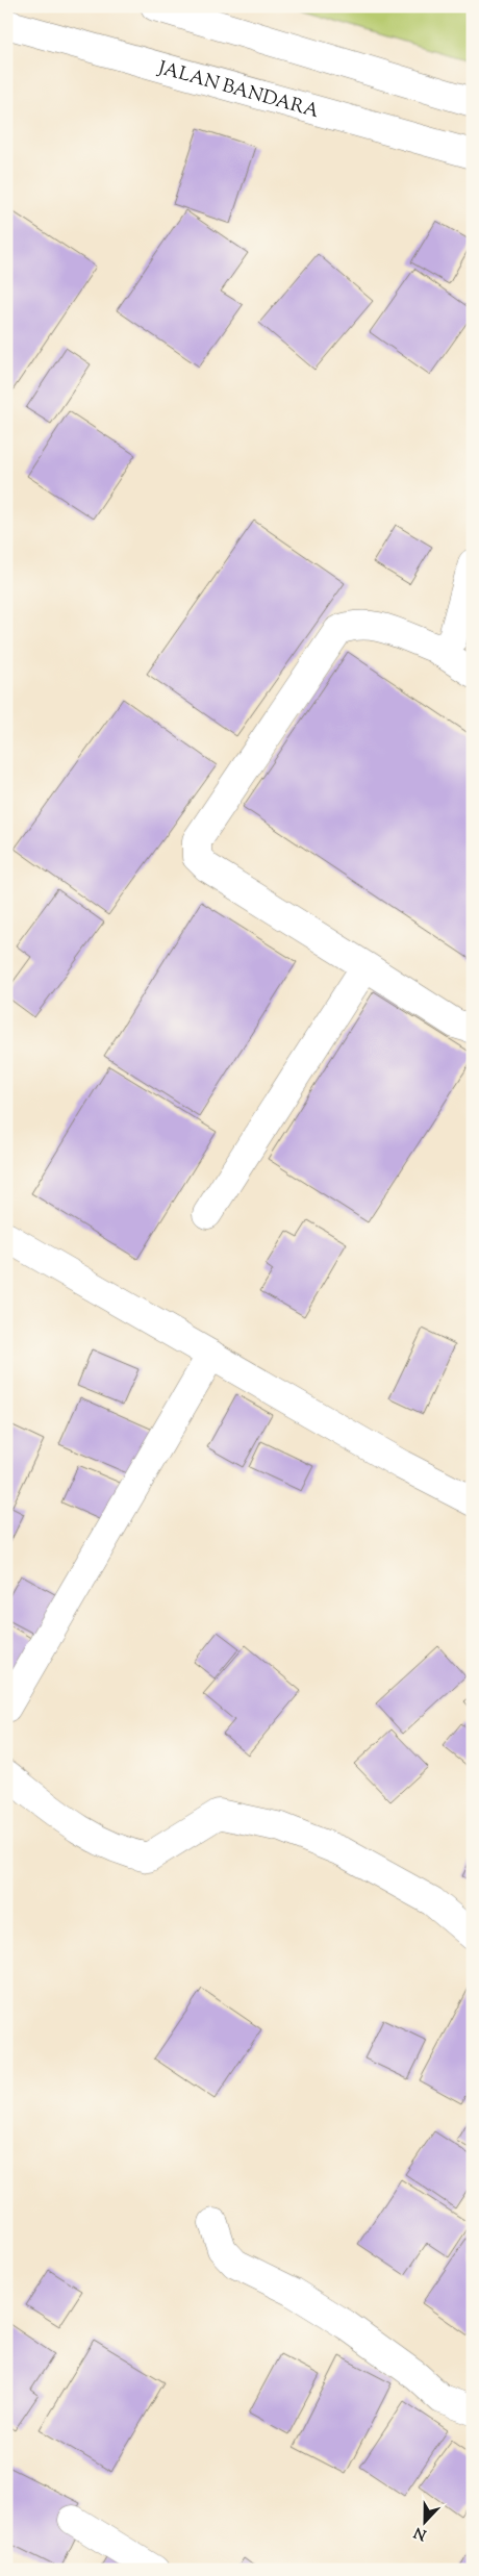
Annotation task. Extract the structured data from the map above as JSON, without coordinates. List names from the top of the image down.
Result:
{
  "streets": {
    "main road": ["JALAN BANDARA"]
  },
  "north": "bottom"
}
